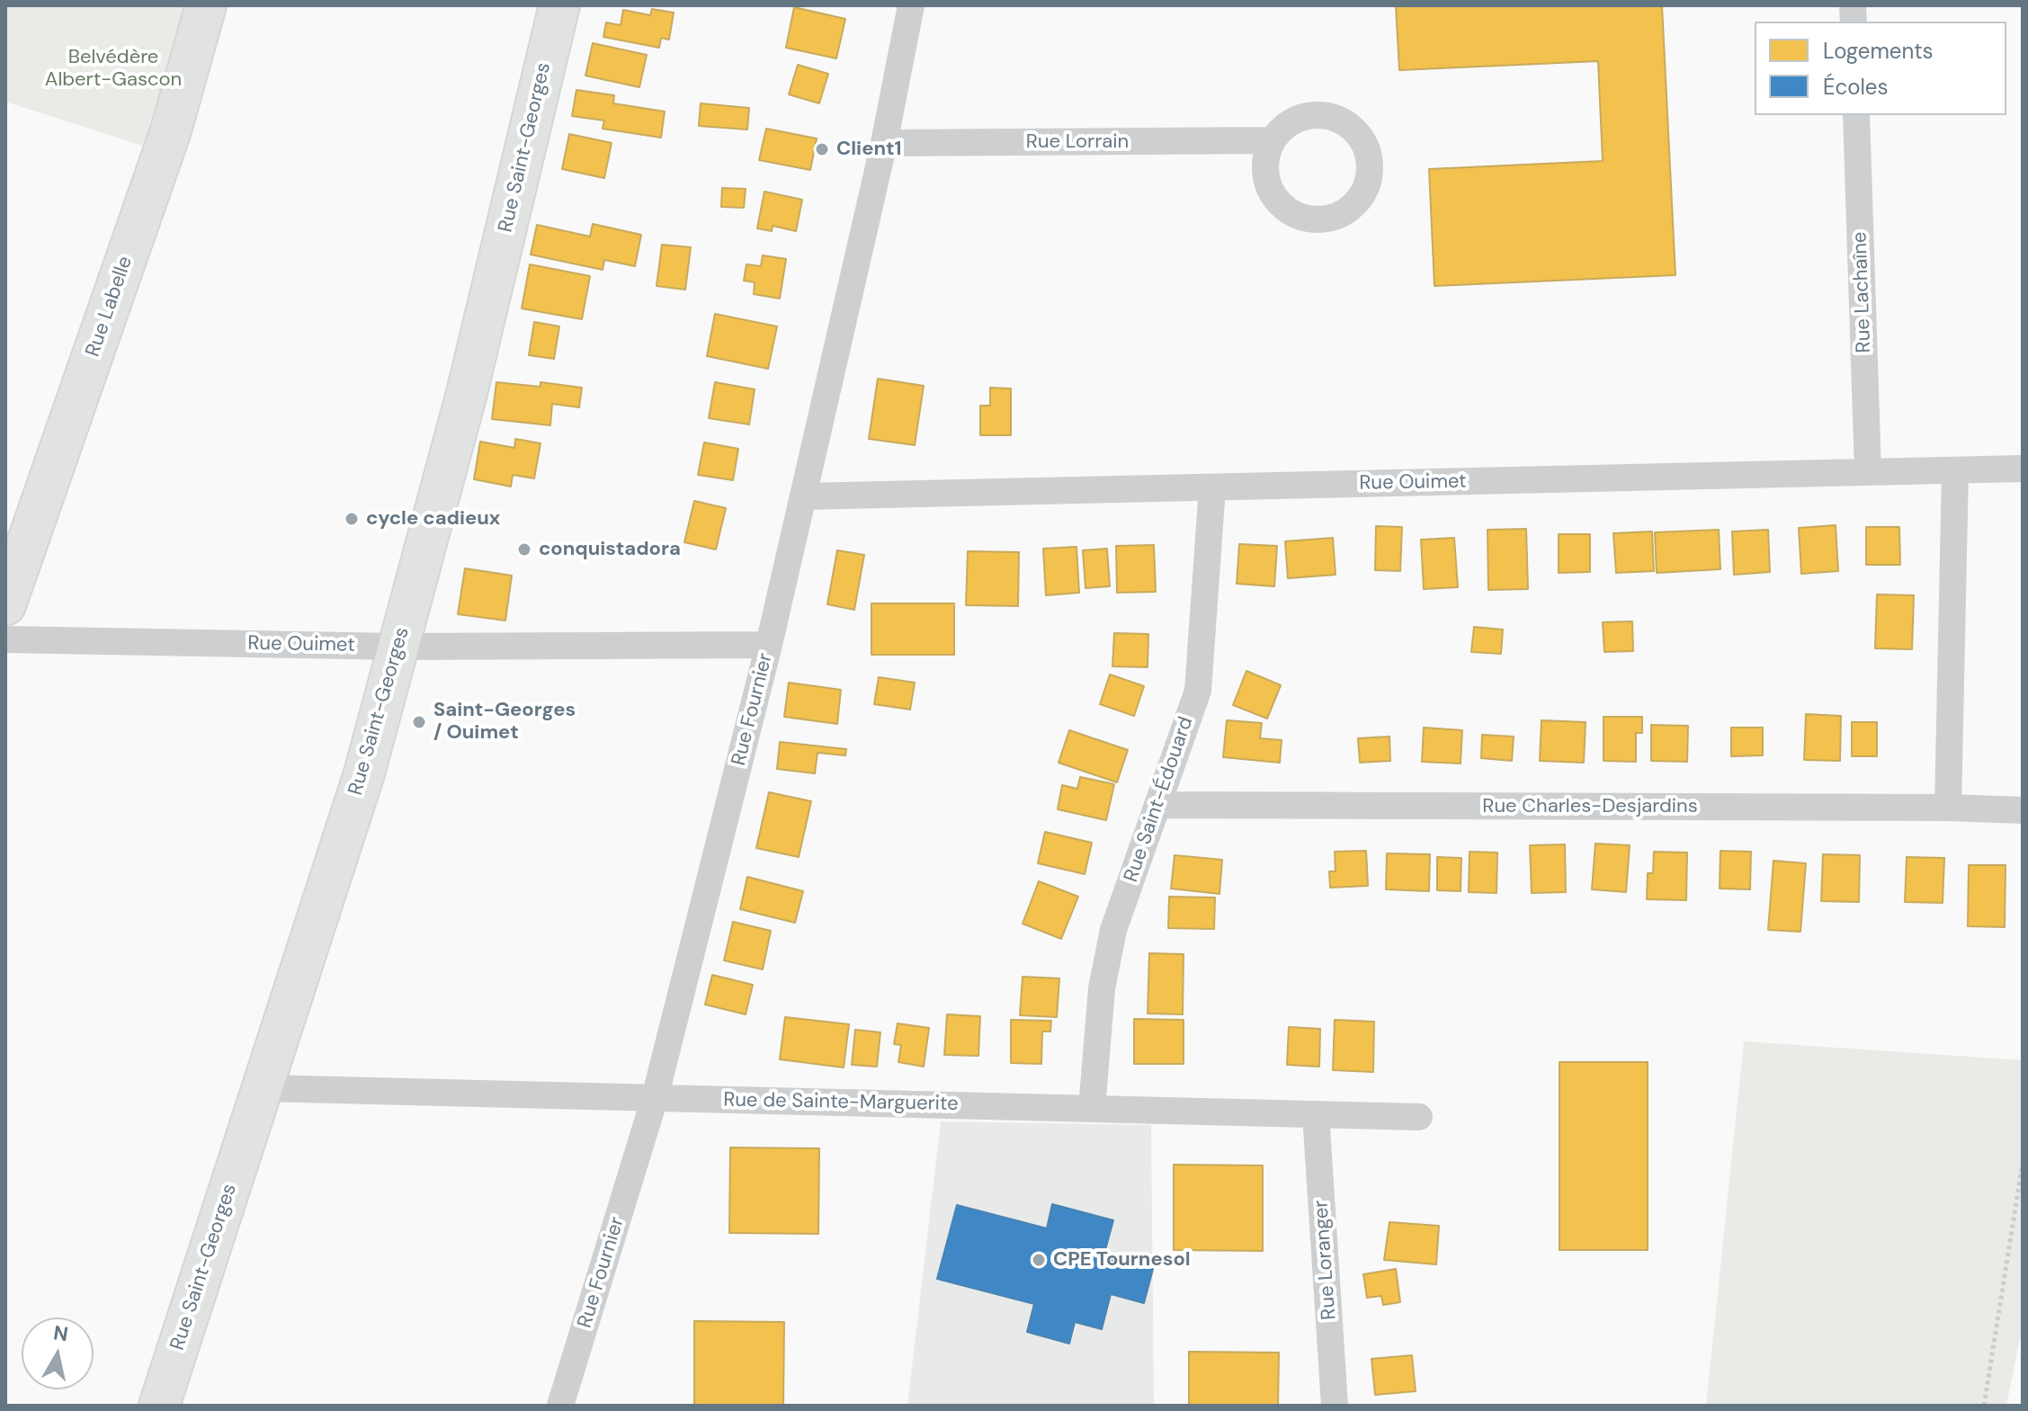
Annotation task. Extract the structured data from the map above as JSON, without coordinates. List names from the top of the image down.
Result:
{
  "streets": {
    "main road": ["Rue Saint-Georges", "Rue Labelle"],
    "street": [
      "Rue Lorrain",
      "Rue Lachaîne",
      "Rue Ouimet",
      "Rue Fournier",
      "Rue Saint-Édouard",
      "Rue Charles-Desjardins",
      "Rue de Sainte-Marguerite",
      "Rue Loranger"
    ]
  },
  "crossings": [
    ["Rue Lorrain", "Rue Fournier"],
    ["Rue Saint-Georges", "Rue Ouimet"],
    ["Rue Saint-Georges", "Rue de Sainte-Marguerite"],
    ["Rue Lachaîne", "Rue Ouimet"],
    ["Rue Ouimet", "Rue Fournier"],
    ["Rue Ouimet", "Rue Saint-Édouard"],
    ["Rue Fournier", "Rue de Sainte-Marguerite"],
    ["Rue Saint-Édouard", "Rue Charles-Desjardins"],
    ["Rue Saint-Édouard", "Rue de Sainte-Marguerite"],
    ["Rue de Sainte-Marguerite", "Rue Loranger"]
  ],
  "parks": ["Belvédère Albert-Gascon"],
  "places": [
    "Client1",
    "cycle cadieux",
    "conquistadora",
    "Saint-Georges / Ouimet",
    "CPE Tournesol"
  ],
  "legend": ["Logements", "Écoles"],
  "north": "top"
}
